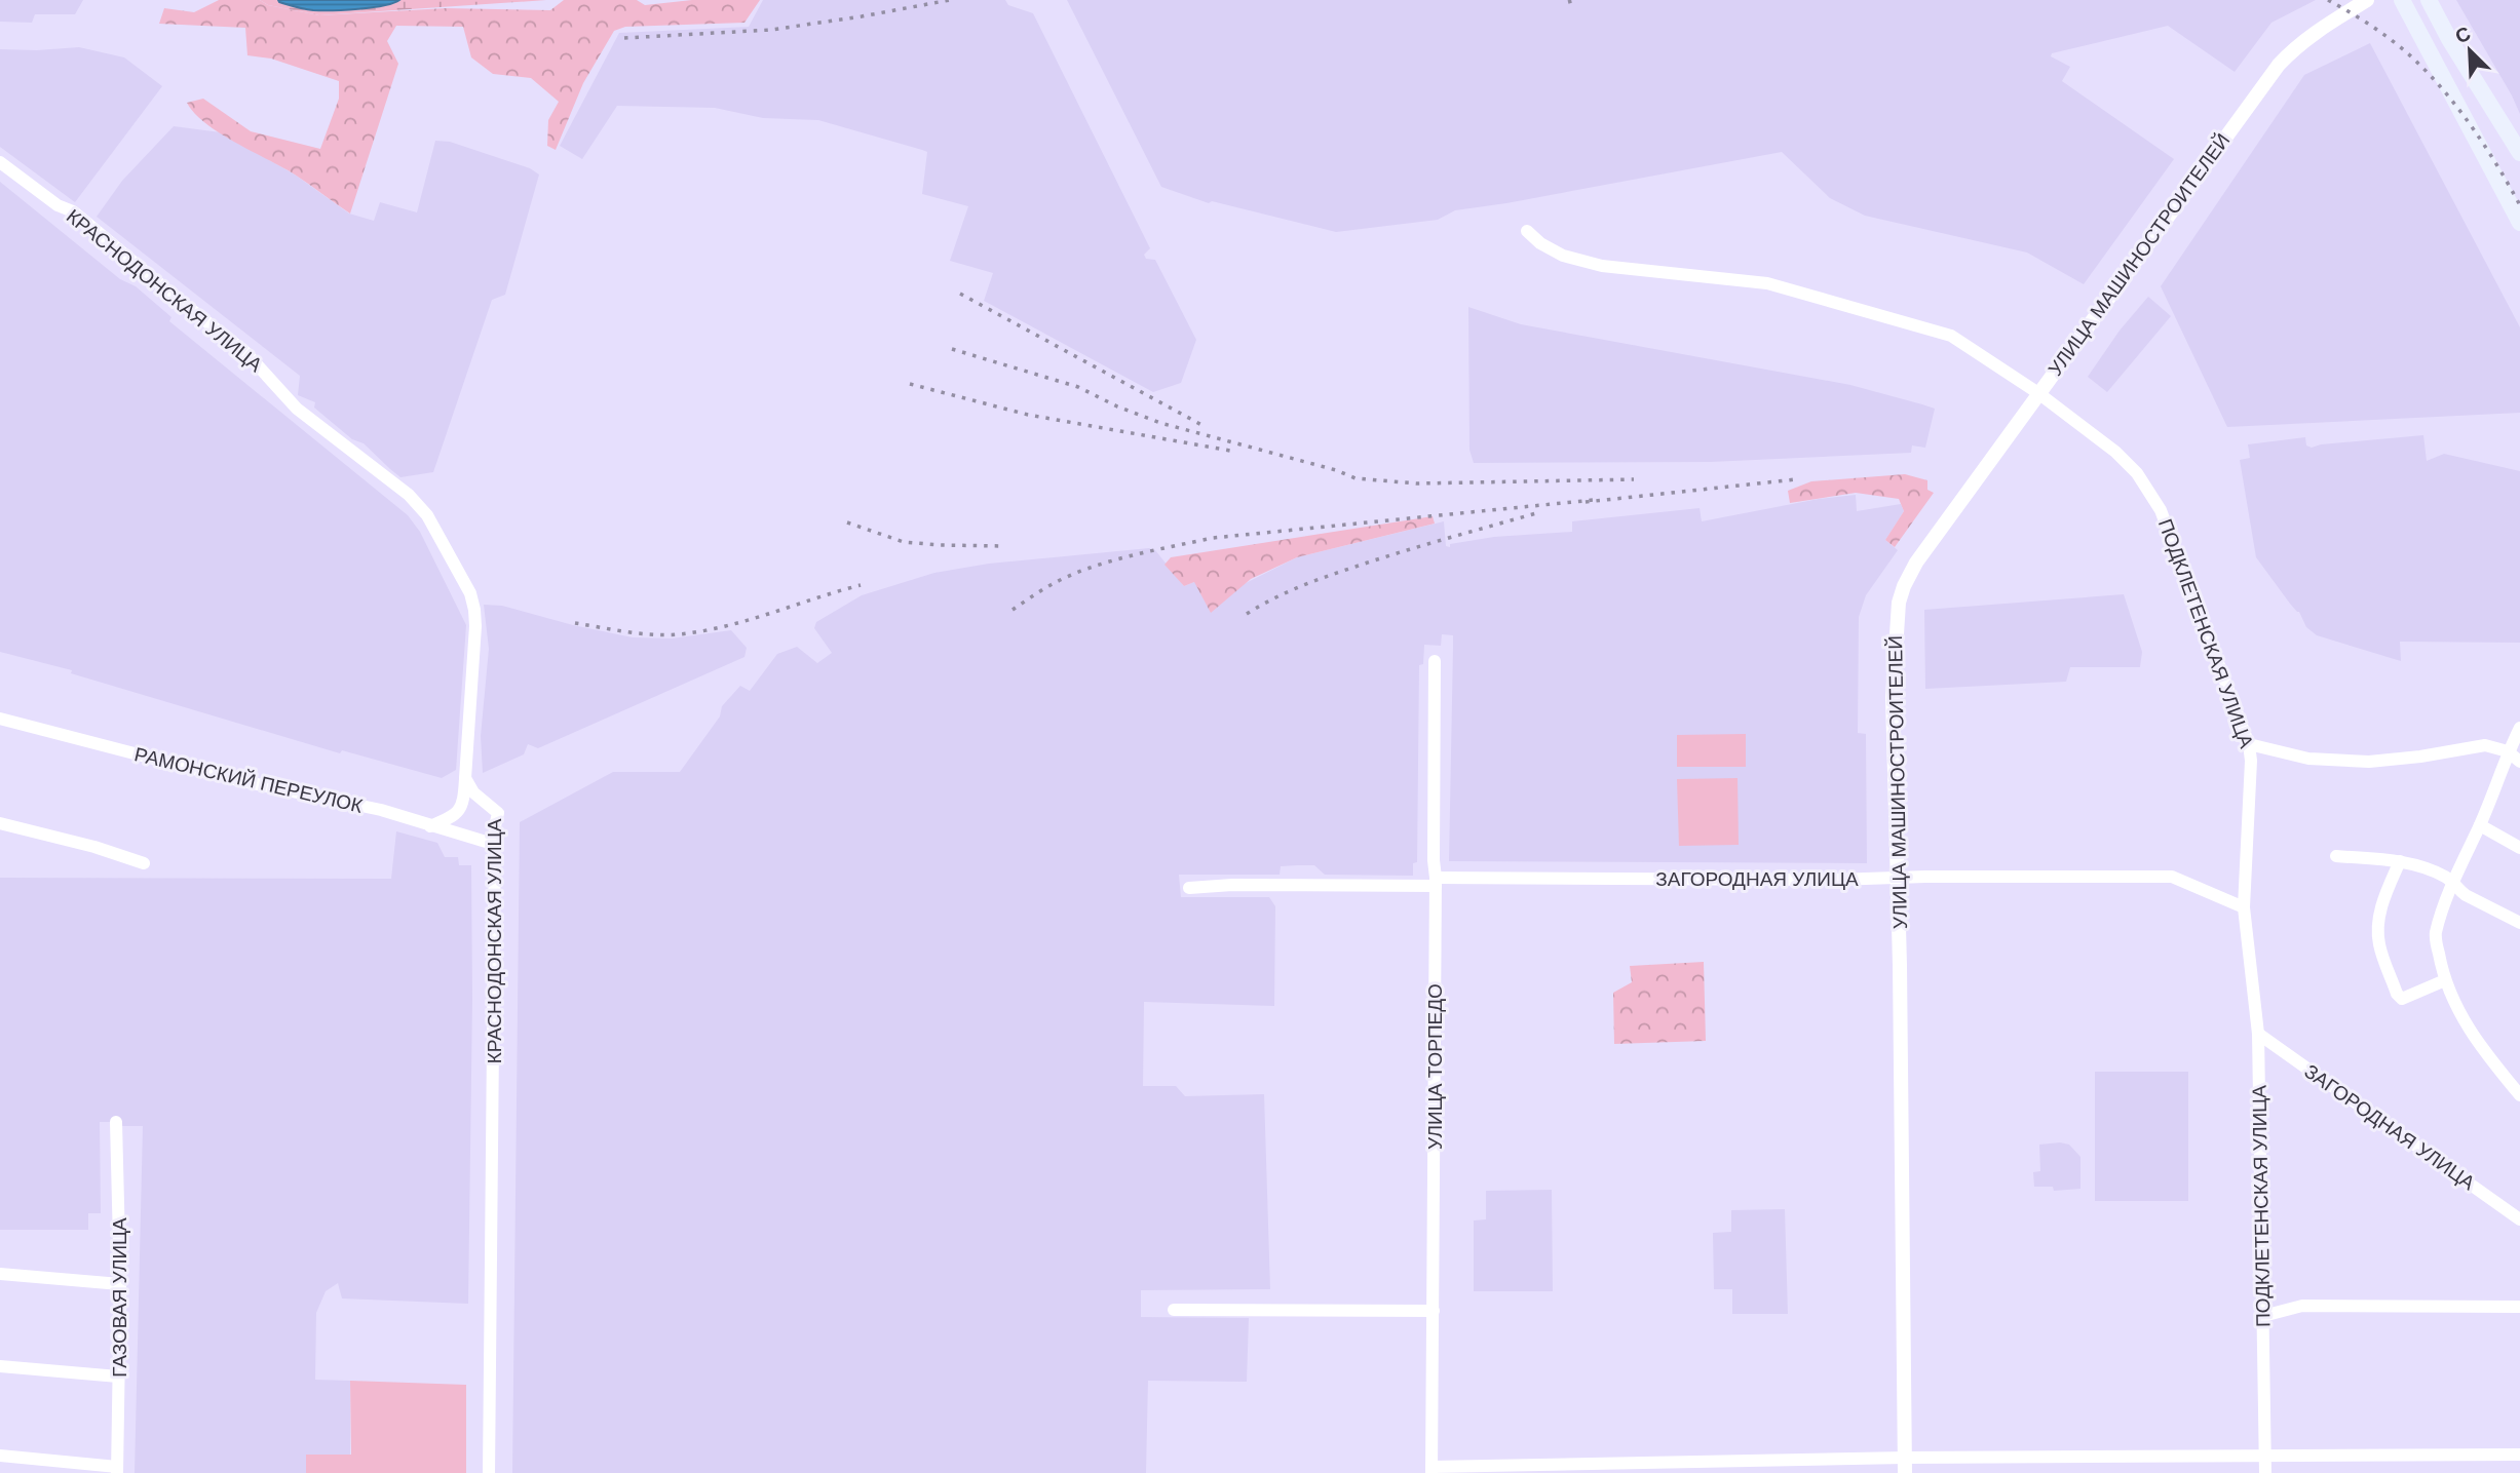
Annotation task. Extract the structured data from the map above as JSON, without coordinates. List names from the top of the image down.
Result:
{
  "streets": {
    "street": [
      "УЛИЦА МАШИНОСТРОИТЕЛЕЙ",
      "КРАСНОДОНСКАЯ УЛИЦА",
      "ПОДКЛЕТЕНСКАЯ УЛИЦА",
      "РАМОНСКИЙ ПЕРЕУЛОК",
      "ЗАГОРОДНАЯ УЛИЦА",
      "УЛИЦА ТОРПЕДО",
      "ГАЗОВАЯ УЛИЦА"
    ]
  },
  "crossings": [
    ["УЛИЦА МАШИНОСТРОИТЕЛЕЙ", "ПОДКЛЕТЕНСКАЯ УЛИЦА"],
    ["УЛИЦА МАШИНОСТРОИТЕЛЕЙ", "ЗАГОРОДНАЯ УЛИЦА"],
    ["КРАСНОДОНСКАЯ УЛИЦА", "РАМОНСКИЙ ПЕРЕУЛОК"],
    ["ПОДКЛЕТЕНСКАЯ УЛИЦА", "ЗАГОРОДНАЯ УЛИЦА"],
    ["ЗАГОРОДНАЯ УЛИЦА", "УЛИЦА ТОРПЕДО"]
  ],
  "north": "top left"
}
